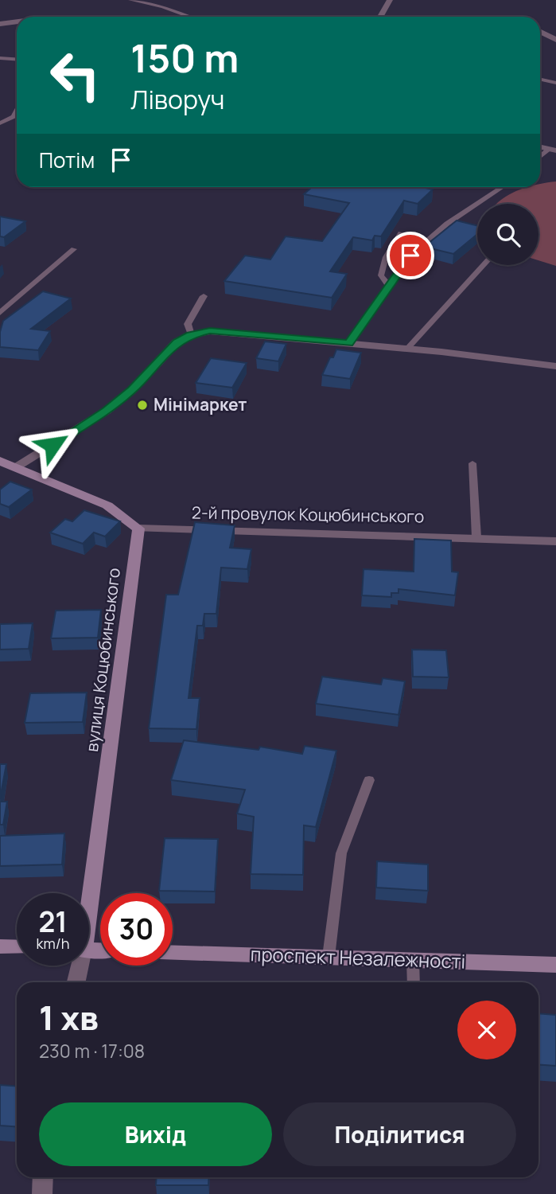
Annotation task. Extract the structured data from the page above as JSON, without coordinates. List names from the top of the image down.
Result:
{
  "streets": {
    "street": ["2-й провулок Коцюбинського", "вулиця Коцюбинського", "проспект Незалежності"]
  },
  "crossings": [
    ["2-й провулок Коцюбинського", "вулиця Коцюбинського"]
  ],
  "places": ["Мінімаркет"],
  "page": {
    "turn": ["150 m", "Ліворуч"],
    "then": "Потім",
    "speed": "21 km/h",
    "limit": "30",
    "heading": ["1 хв", "230 m · 17:08"],
    "buttons": ["Вихід", "Поділитися"]
  }
}
